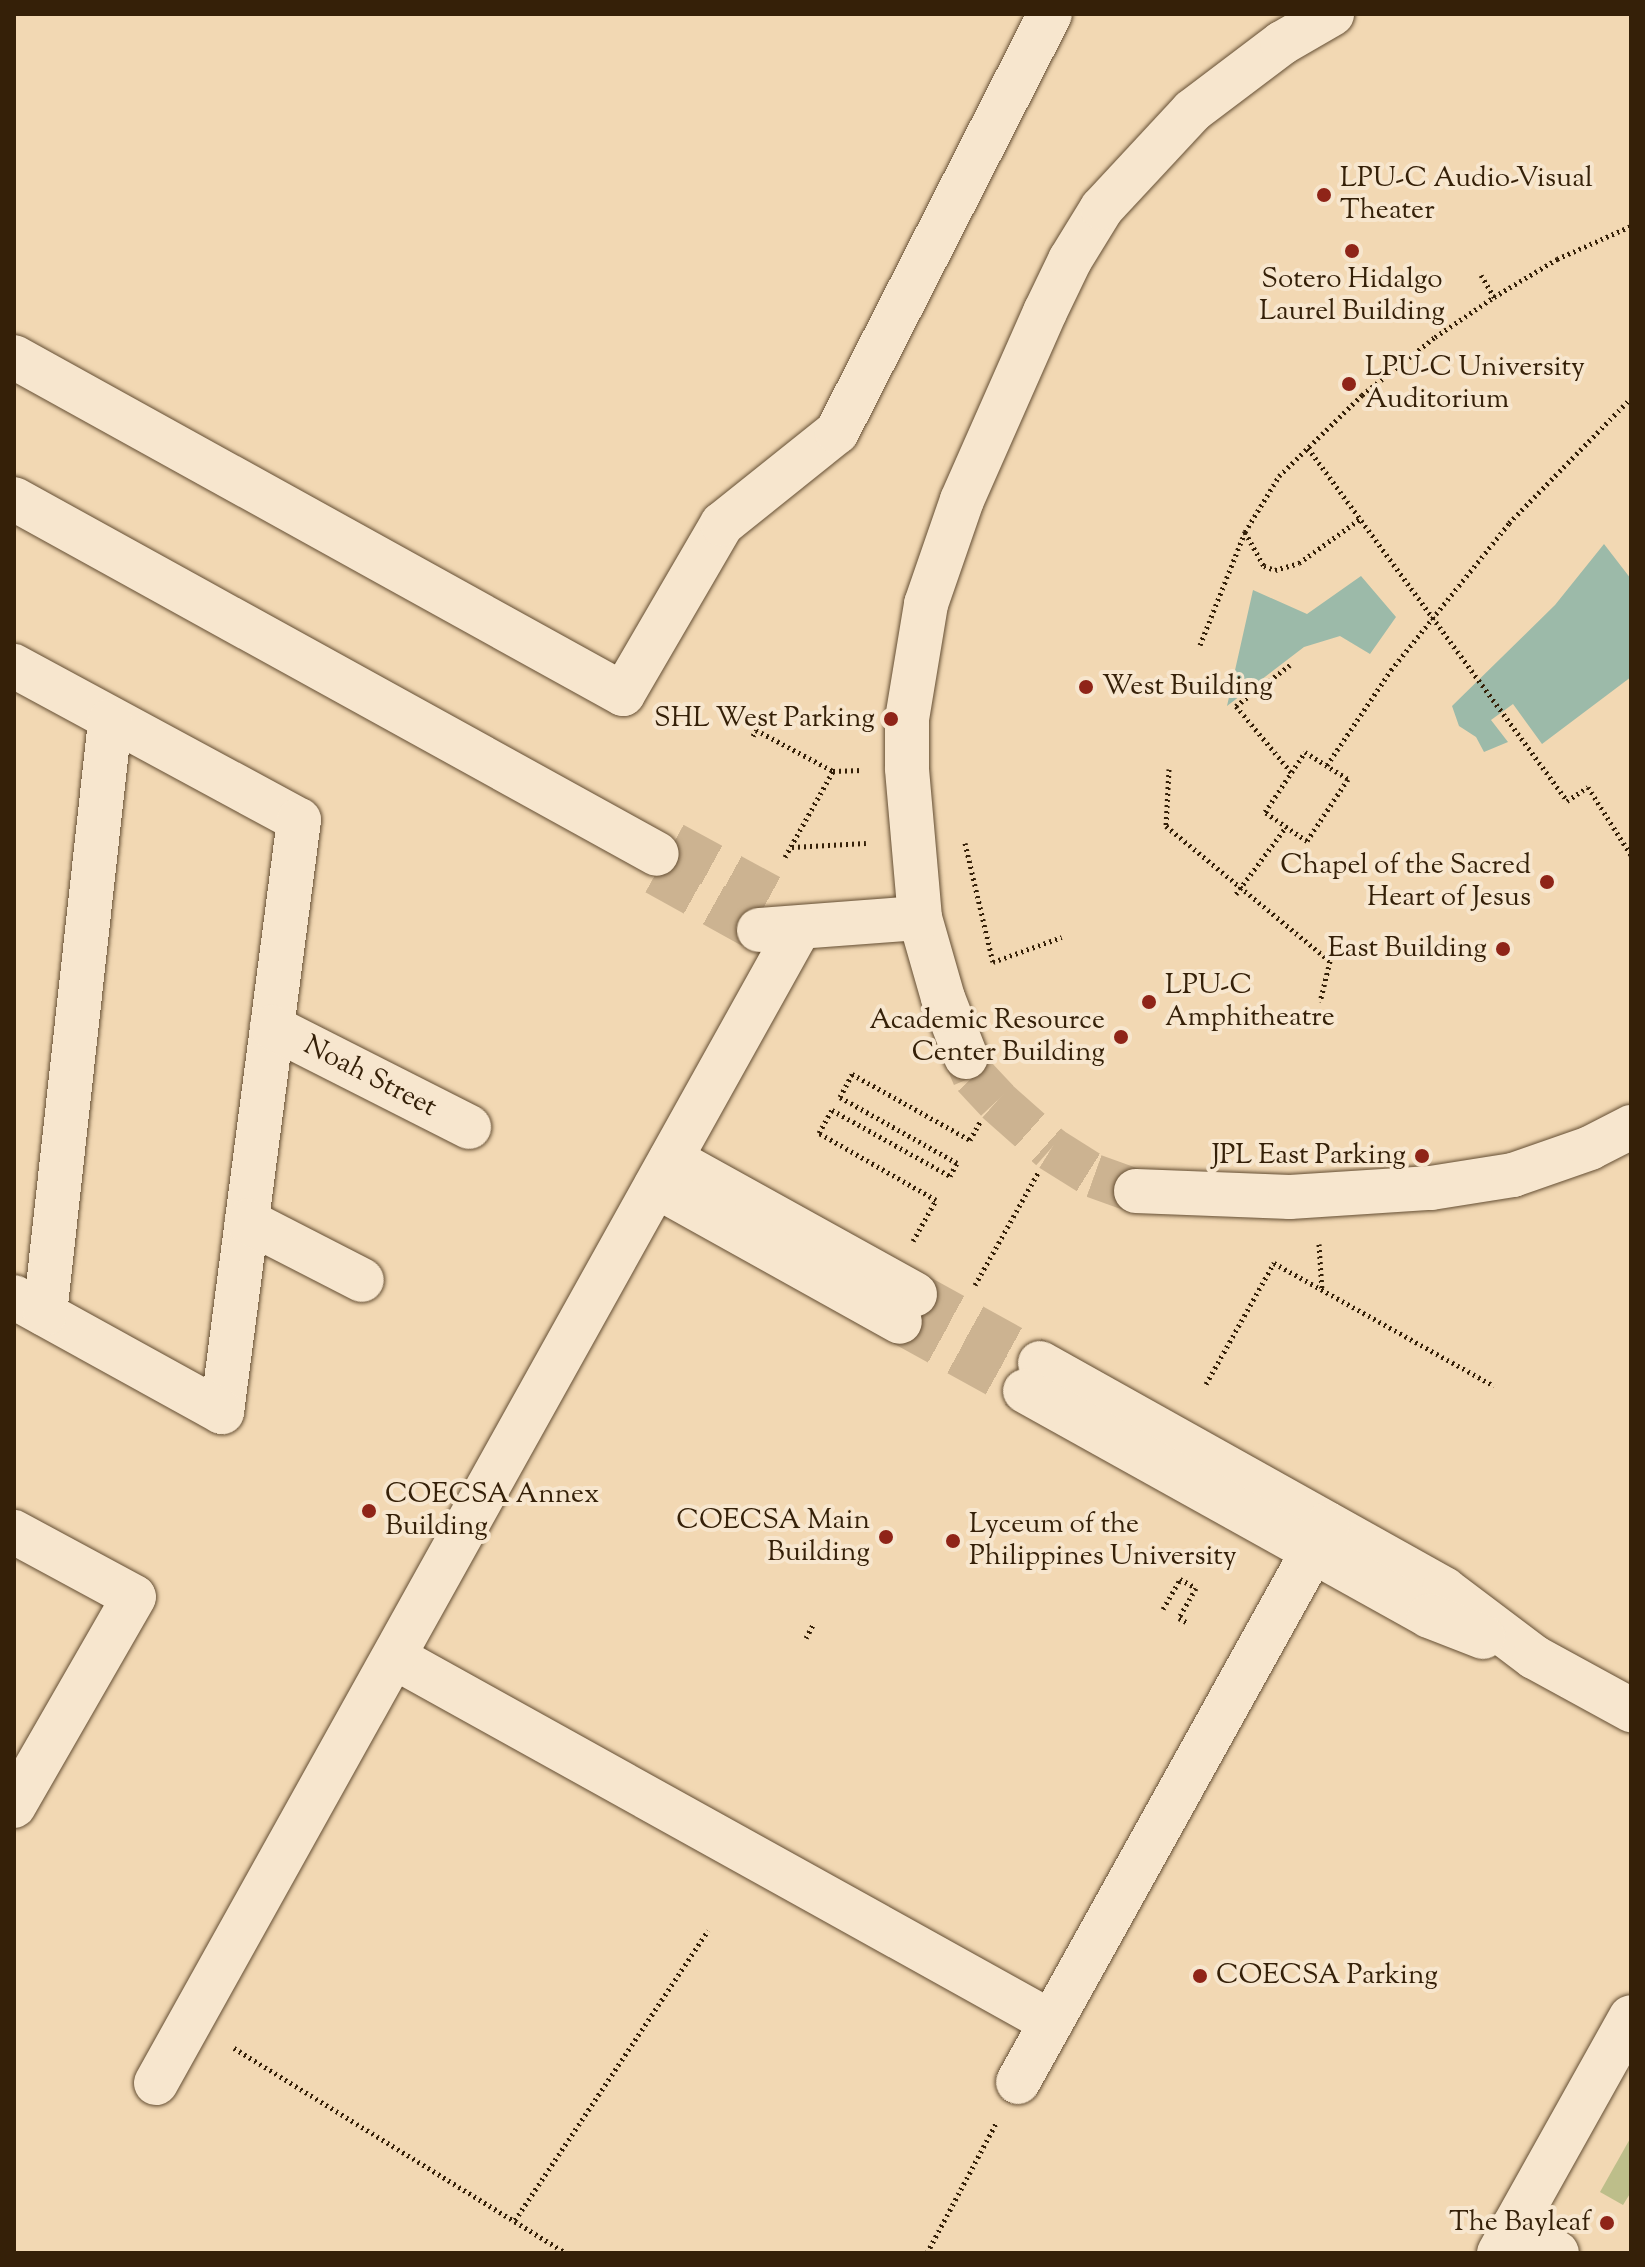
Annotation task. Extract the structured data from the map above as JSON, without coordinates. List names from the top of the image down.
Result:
{
  "streets": {
    "street": ["Noah Street"]
  },
  "places": [
    "LPU-C Audio-Visual Theater",
    "Sotero Hidalgo Laurel Building",
    "LPU-C University Auditorium",
    "West Building",
    "SHL West Parking",
    "Chapel of the Sacred Heart of Jesus",
    "East Building",
    "LPU-C Amphitheatre",
    "Academic Resource Center Building",
    "JPL East Parking",
    "COECSA Annex Building",
    "COECSA Main Building",
    "Lyceum of the Philippines University",
    "COECSA Parking",
    "The Bayleaf"
  ]
}
